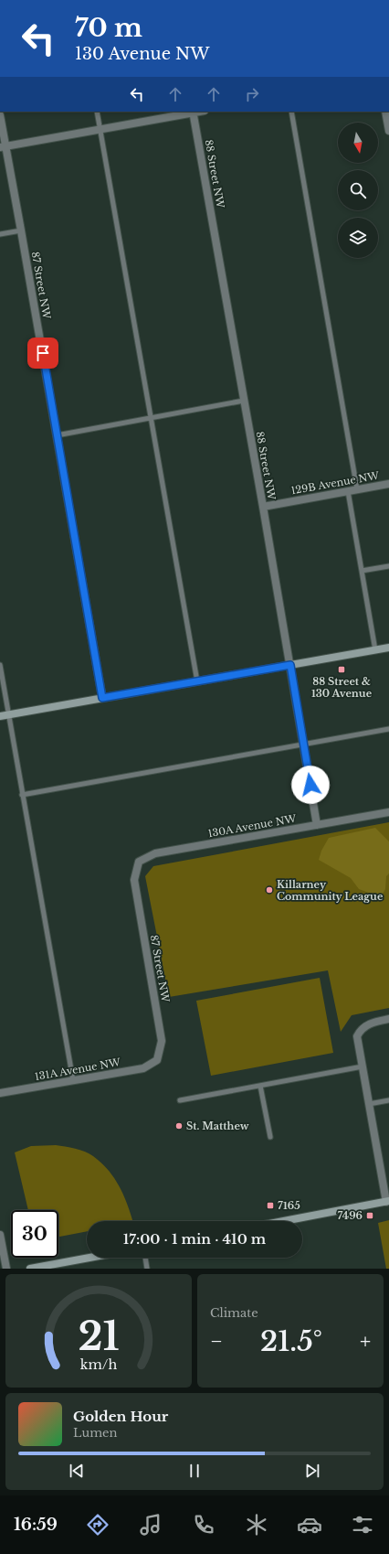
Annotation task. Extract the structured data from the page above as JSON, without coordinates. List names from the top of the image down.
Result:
{
  "streets": {
    "street": [
      "88 Street NW",
      "87 Street NW",
      "129B Avenue NW",
      "130A Avenue NW",
      "131A Avenue NW"
    ]
  },
  "crossings": [
    ["88 Street NW", "129B Avenue NW"],
    ["88 Street NW", "130A Avenue NW"],
    ["87 Street NW", "130A Avenue NW"],
    ["87 Street NW", "131A Avenue NW"]
  ],
  "places": {
    "transit": ["88 Street & 130 Avenue", "7165", "7496"],
    "other": ["Killarney Community League", "St. Matthew"]
  },
  "north": "bottom",
  "page": {
    "turn": ["70 m", "130 Avenue NW"],
    "limit": "30",
    "trip": "17:00 · 1 min · 410 m",
    "tile": "Climate",
    "heat": ["−", "21.5°", "+"],
    "song": ["Golden Hour", "Lumen"],
    "tabs": "16:59",
    "gauge": ["21", "km/h"]
  }
}
